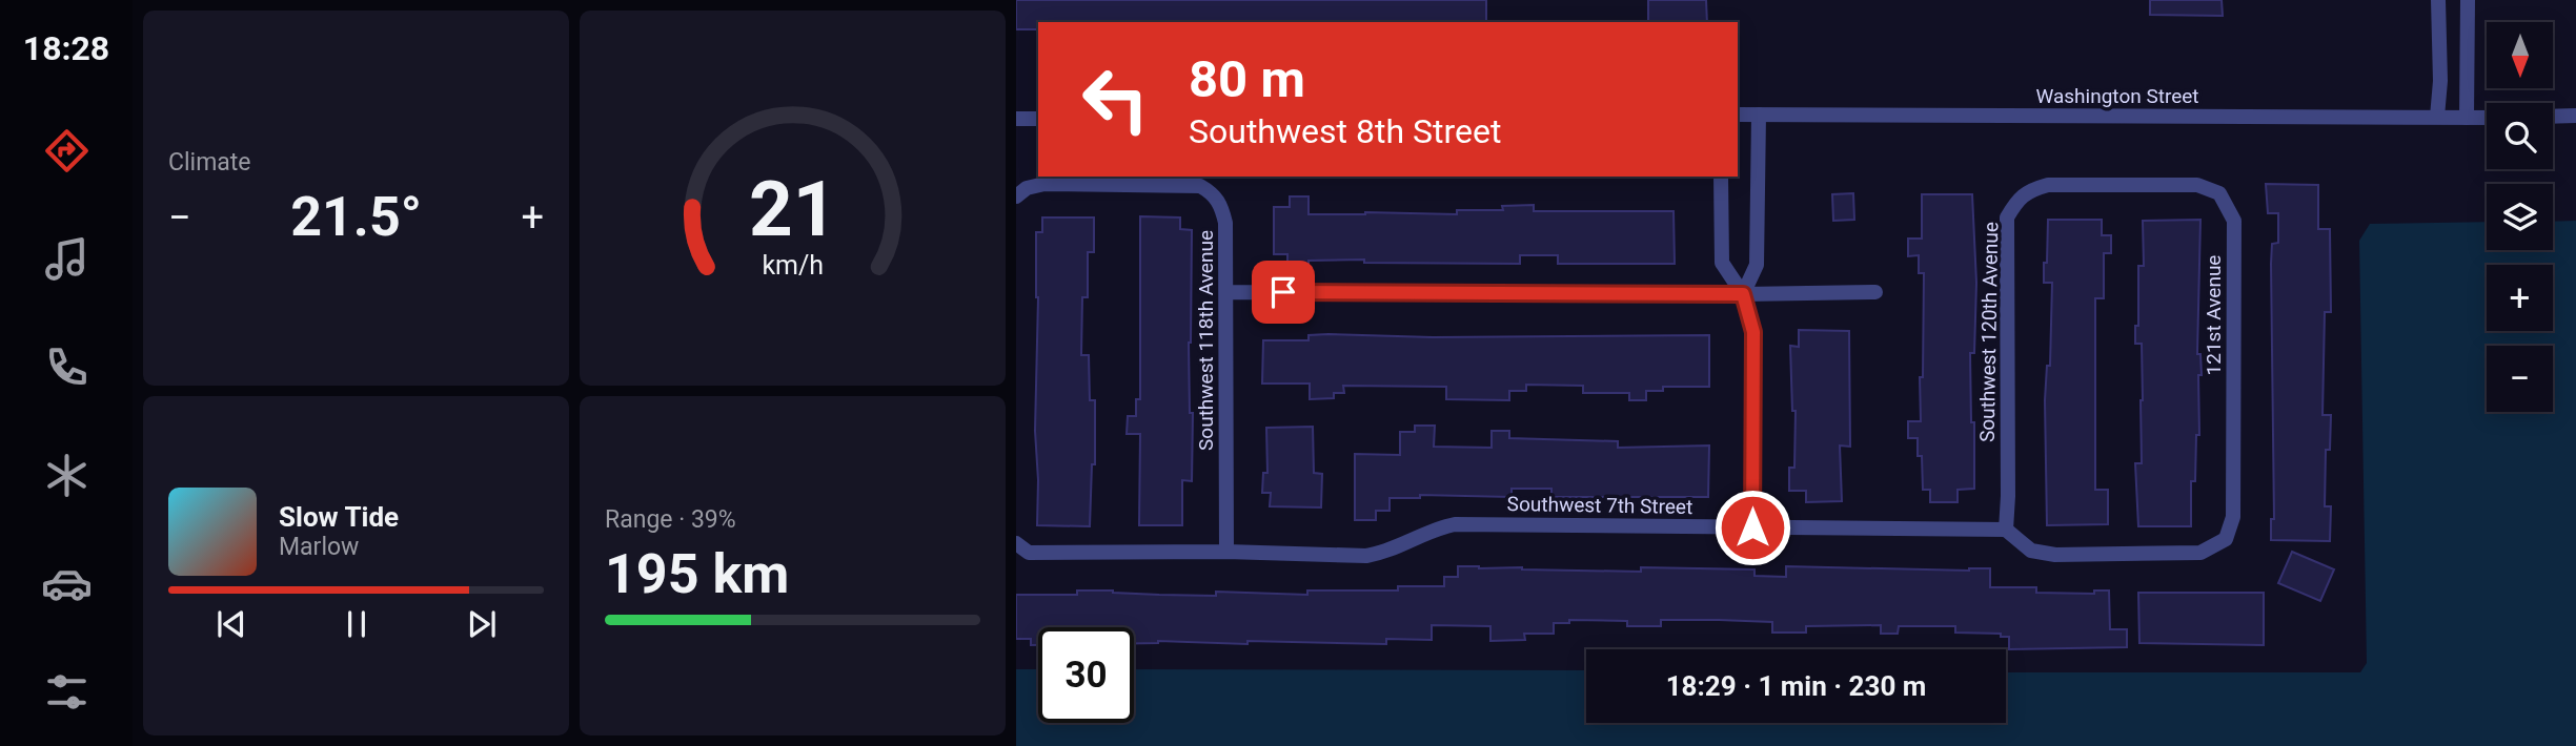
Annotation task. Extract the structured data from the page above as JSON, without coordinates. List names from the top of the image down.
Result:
{
  "streets": {
    "street": [
      "Washington Street",
      "121st Avenue",
      "Southwest 120th Avenue",
      "Southwest 118th Avenue",
      "Southwest 7th Street"
    ]
  },
  "crossings": [
    ["121st Avenue", "Southwest 120th Avenue"],
    ["121st Avenue", "Southwest 7th Street"],
    ["Southwest 120th Avenue", "Southwest 7th Street"],
    ["Southwest 118th Avenue", "Southwest 7th Street"]
  ],
  "north": "bottom",
  "page": {
    "tabs": "18:28",
    "tile": [
      "Climate",
      ["Range · 39%", "195 km"]
    ],
    "map_buttons": ["+", "−"],
    "turn": ["80 m", "Southwest 8th Street"],
    "heat": ["−", "21.5°", "+"],
    "song": ["Slow Tide", "Marlow"],
    "limit": "30",
    "trip": "18:29 · 1 min · 230 m",
    "gauge": ["21", "km/h"]
  }
}
